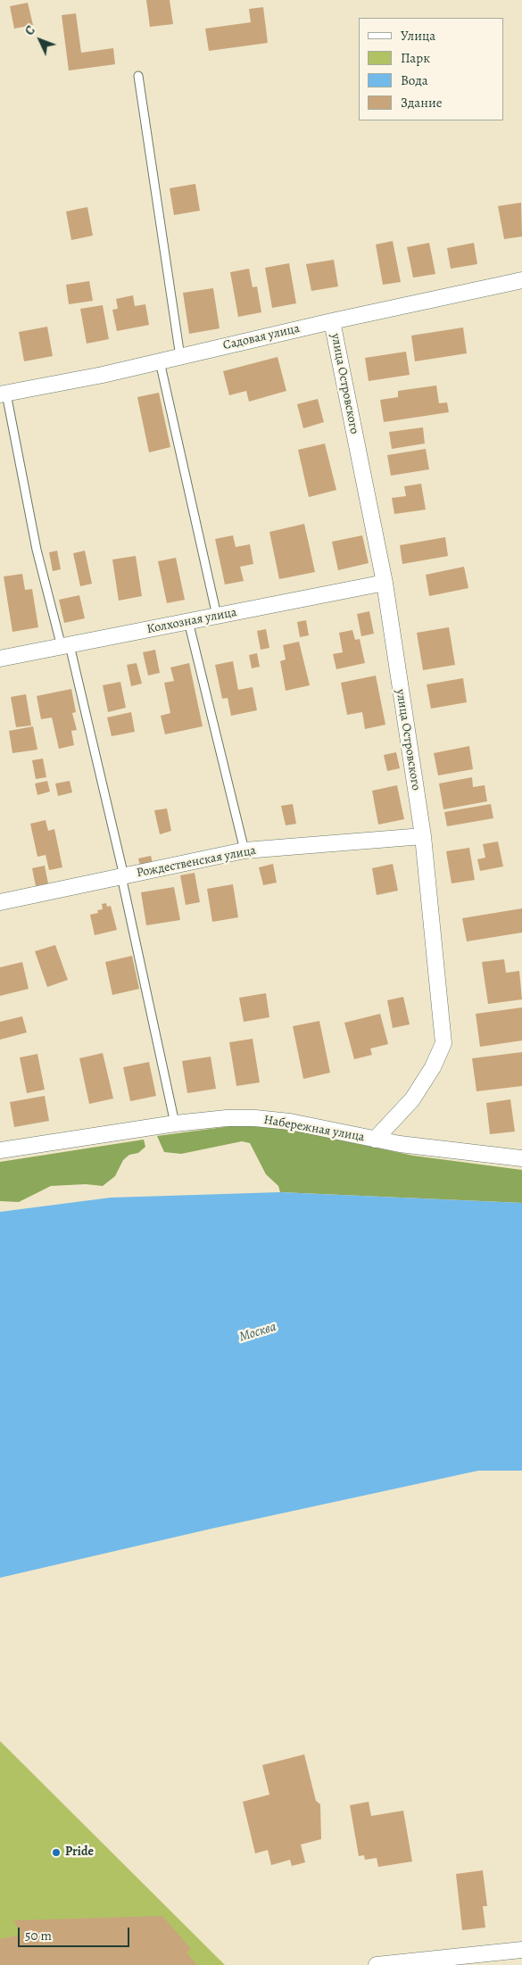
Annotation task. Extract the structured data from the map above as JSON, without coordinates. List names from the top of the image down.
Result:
{
  "streets": {
    "street": [
      "Садовая улица",
      "улица Островского",
      "Колхозная улица",
      "Рождественская улица",
      "Набережная улица"
    ]
  },
  "crossings": [
    ["Садовая улица", "улица Островского"],
    ["улица Островского", "Колхозная улица"],
    ["улица Островского", "Рождественская улица"],
    ["улица Островского", "Набережная улица"]
  ],
  "water": ["Москва"],
  "places": ["Pride"],
  "legend": [
    "Улица",
    "Парк",
    "Вода",
    "Здание"
  ],
  "scale_bar": "50 m",
  "north": "top left"
}
